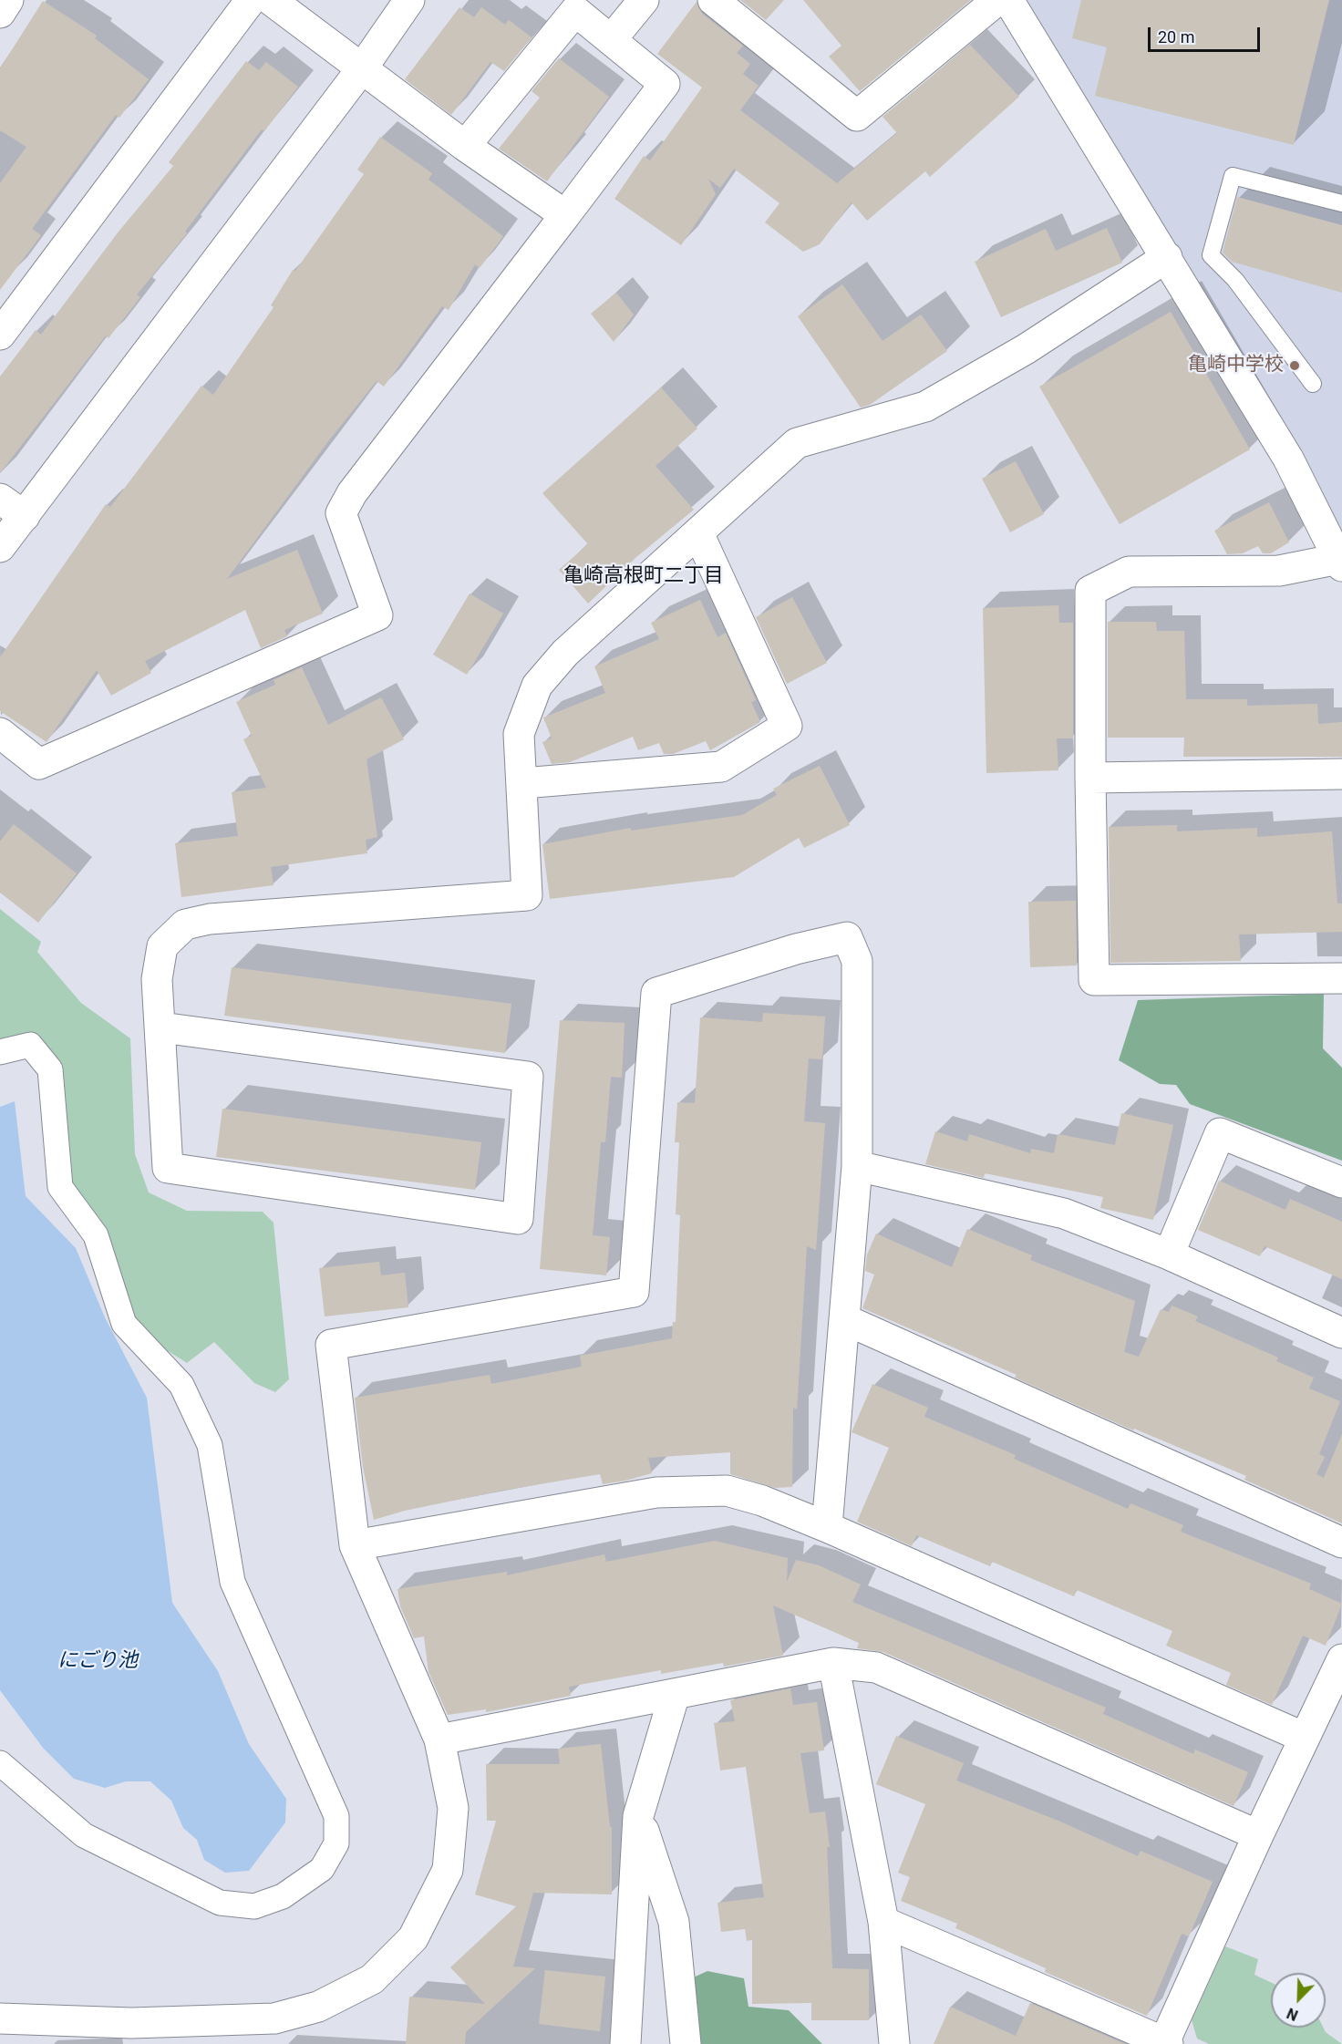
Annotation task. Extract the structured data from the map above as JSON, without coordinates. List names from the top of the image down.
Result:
{
  "districts": ["亀崎高根町二丁目"],
  "water": ["にごり池"],
  "places": ["亀崎中学校"],
  "scale_bar": "20 m",
  "north": "bottom left"
}
